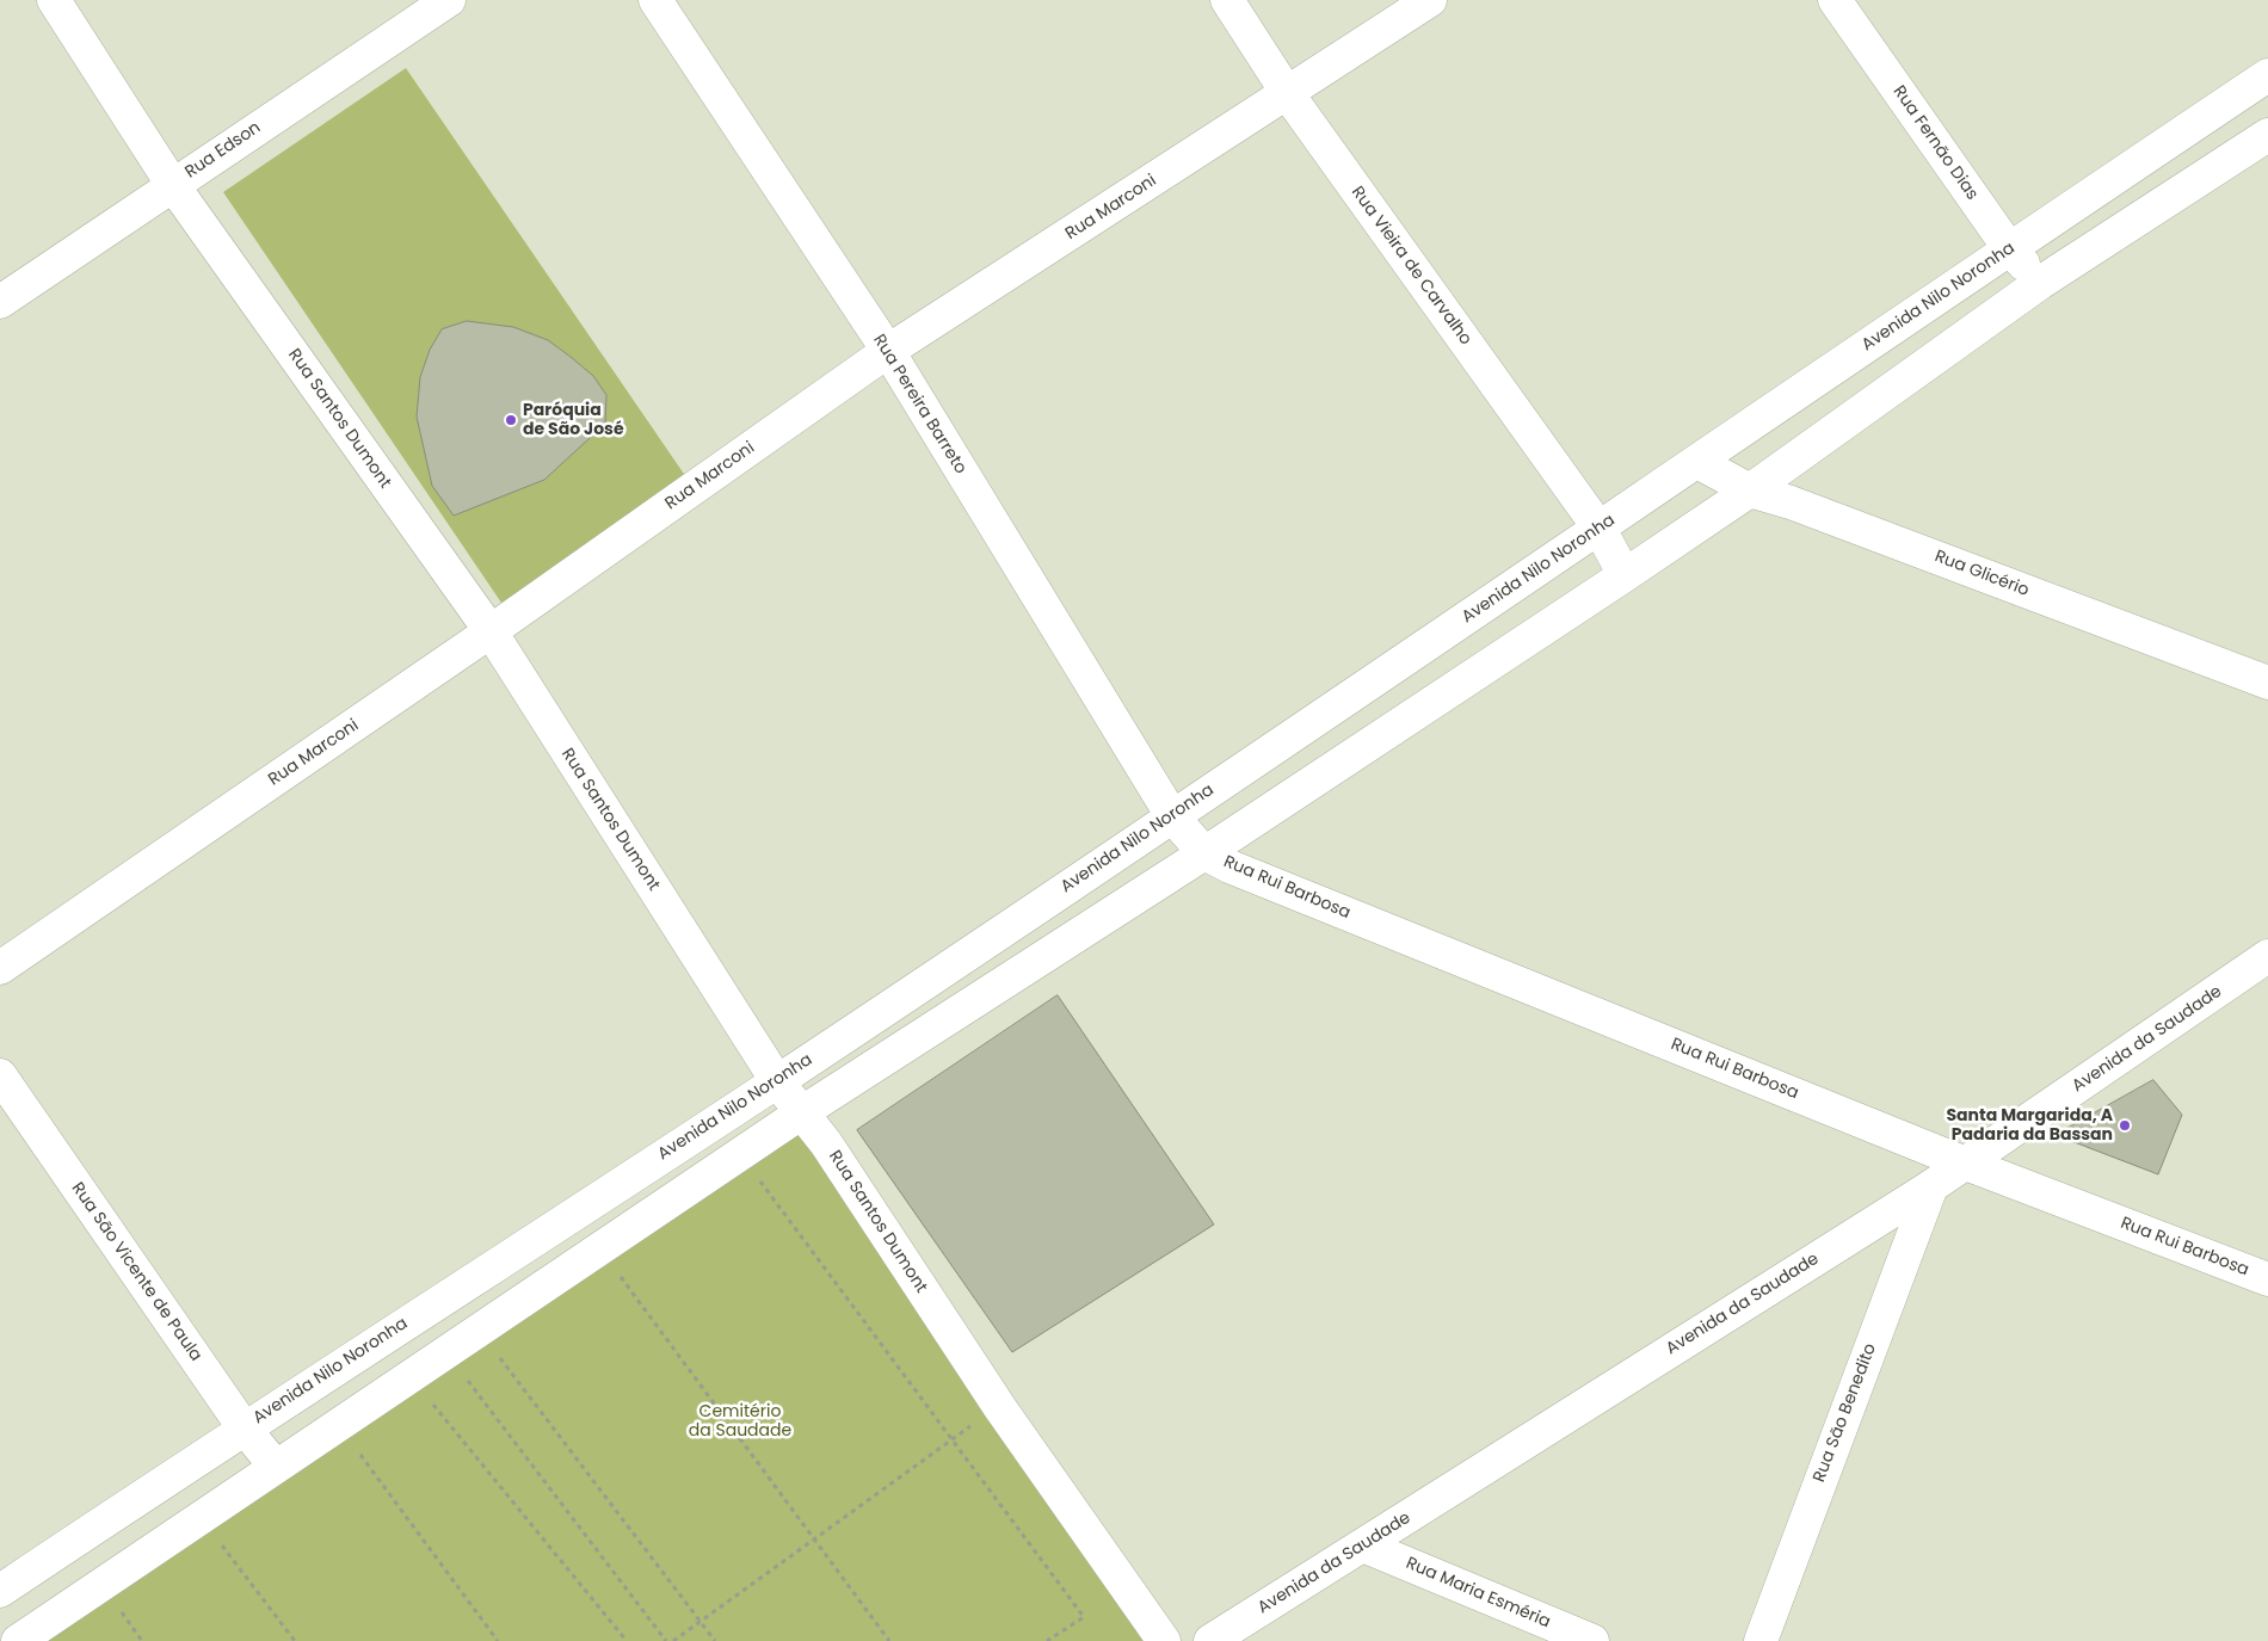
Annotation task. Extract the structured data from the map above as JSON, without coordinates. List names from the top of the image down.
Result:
{
  "streets": {
    "street": [
      "Rua Fernão Dias",
      "Rua Edson",
      "Rua Marconi",
      "Rua Vieira de Carvalho",
      "Avenida Nilo Noronha",
      "Rua Pereira Barreto",
      "Rua Santos Dumont",
      "Rua Glicério",
      "Rua Rui Barbosa",
      "Avenida da Saudade",
      "Rua São Vicente de Paula",
      "Rua São Benedito",
      "Rua Maria Esméria"
    ]
  },
  "crossings": [
    ["Rua Fernão Dias", "Avenida Nilo Noronha"],
    ["Rua Edson", "Rua Santos Dumont"],
    ["Rua Marconi", "Rua Vieira de Carvalho"],
    ["Rua Marconi", "Rua Pereira Barreto"],
    ["Rua Marconi", "Rua Santos Dumont"],
    ["Rua Vieira de Carvalho", "Avenida Nilo Noronha"],
    ["Avenida Nilo Noronha", "Rua Pereira Barreto"],
    ["Avenida Nilo Noronha", "Rua Santos Dumont"],
    ["Avenida Nilo Noronha", "Rua Glicério"],
    ["Avenida Nilo Noronha", "Rua São Vicente de Paula"],
    ["Rua Pereira Barreto", "Rua Rui Barbosa"],
    ["Rua Rui Barbosa", "Avenida da Saudade"],
    ["Avenida da Saudade", "Rua São Benedito"],
    ["Avenida da Saudade", "Rua Maria Esméria"]
  ],
  "parks": ["Cemitério da Saudade"],
  "places": ["Paróquia de São José", "Santa Margarida, A Padaria da Bassan"]
}
